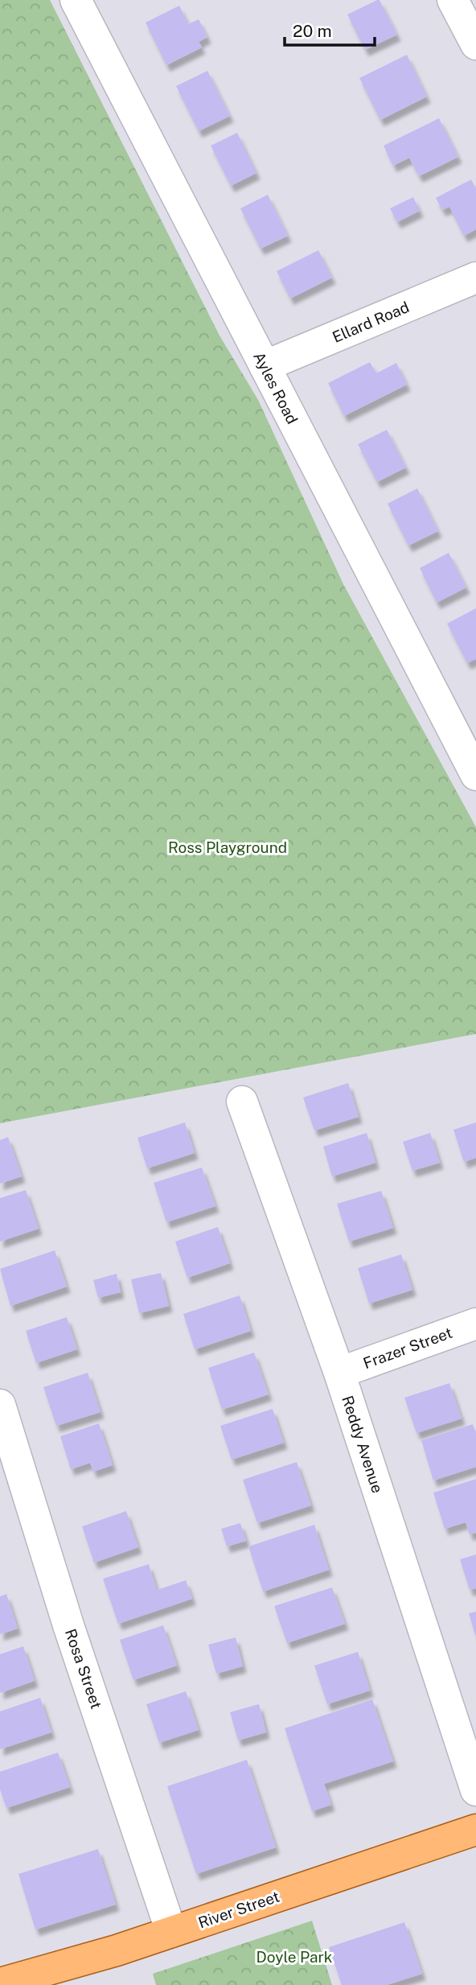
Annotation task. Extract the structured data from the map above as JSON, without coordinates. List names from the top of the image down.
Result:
{
  "streets": {
    "main road": ["River Street"],
    "street": [
      "Ellard Road",
      "Ayles Road",
      "Frazer Street",
      "Reddy Avenue",
      "Rosa Street"
    ]
  },
  "crossings": [
    ["Ellard Road", "Ayles Road"],
    ["Frazer Street", "Reddy Avenue"],
    ["Rosa Street", "River Street"]
  ],
  "parks": ["Ross Playground", "Doyle Park"],
  "scale_bar": "20 m"
}
